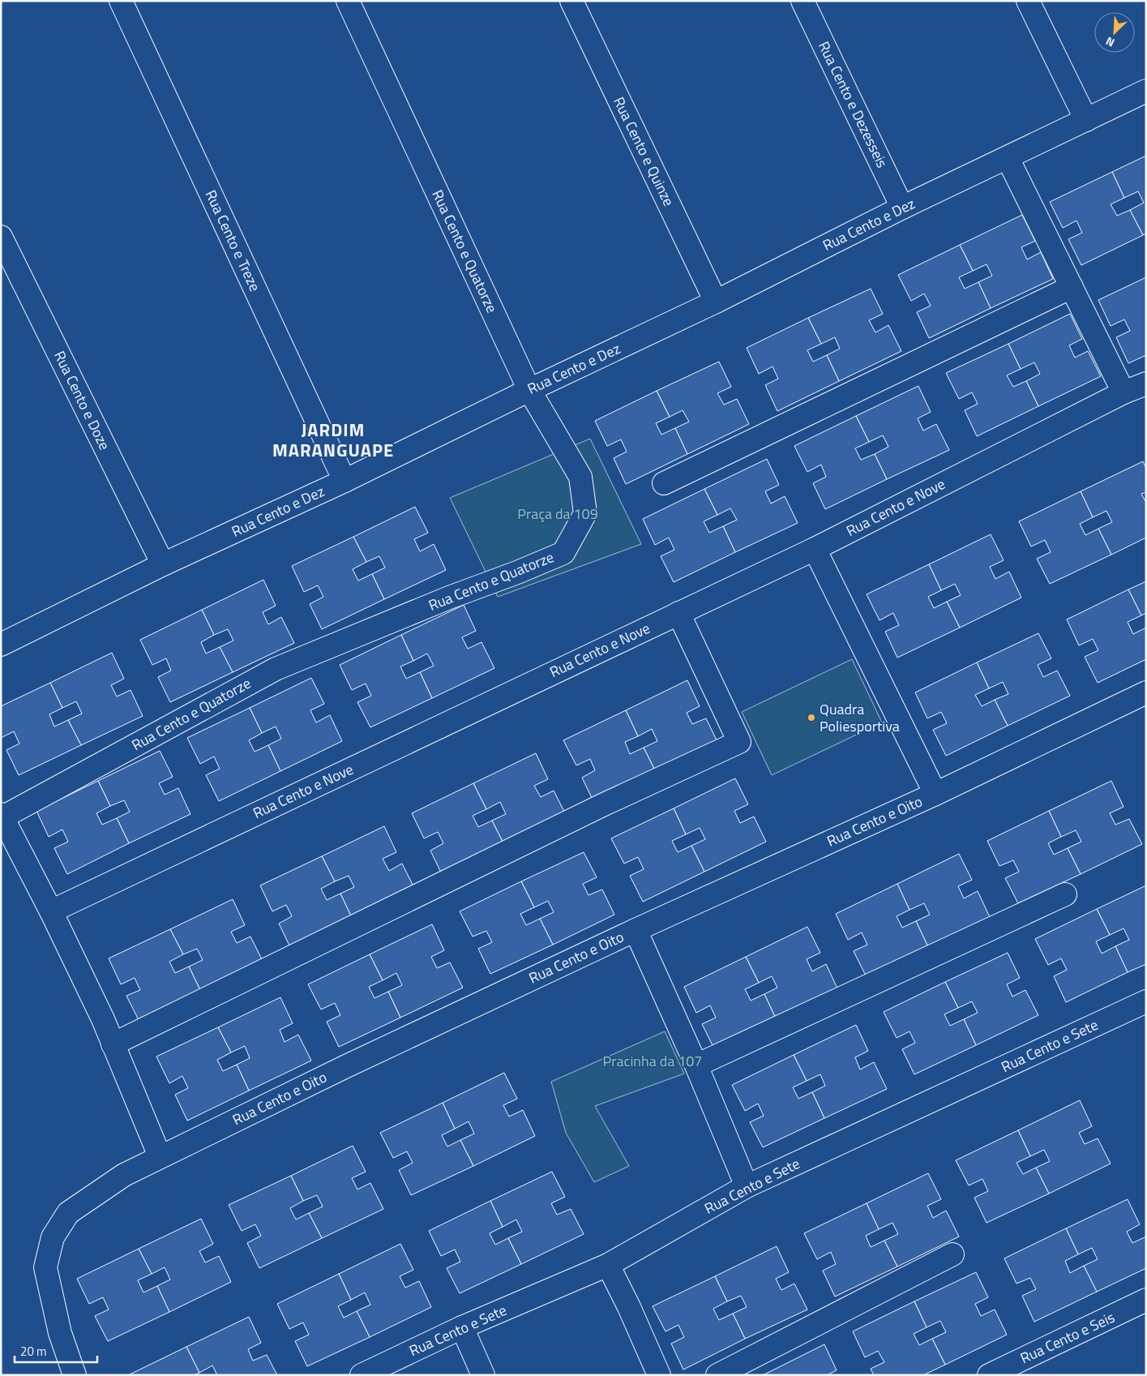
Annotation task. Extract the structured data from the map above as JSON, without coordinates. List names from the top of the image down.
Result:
{
  "streets": {
    "street": [
      "Rua Cento e Dezesseis",
      "Rua Cento e Quinze",
      "Rua Cento e Dez",
      "Rua Cento e Treze",
      "Rua Cento e Quatorze",
      "Rua Cento e Doze",
      "Rua Cento e Nove",
      "Rua Cento e Oito",
      "Rua Cento e Sete",
      "Rua Cento e Seis"
    ]
  },
  "crossings": [
    ["Rua Cento e Dezesseis", "Rua Cento e Dez"],
    ["Rua Cento e Quinze", "Rua Cento e Dez"],
    ["Rua Cento e Dez", "Rua Cento e Treze"],
    ["Rua Cento e Dez", "Rua Cento e Quatorze"],
    ["Rua Cento e Dez", "Rua Cento e Doze"]
  ],
  "districts": ["JARDIM MARANGUAPE"],
  "parks": ["Praça da 109", "Pracinha da 107"],
  "places": ["Quadra Poliesportiva"],
  "scale_bar": "20 m",
  "north": "bottom left"
}
